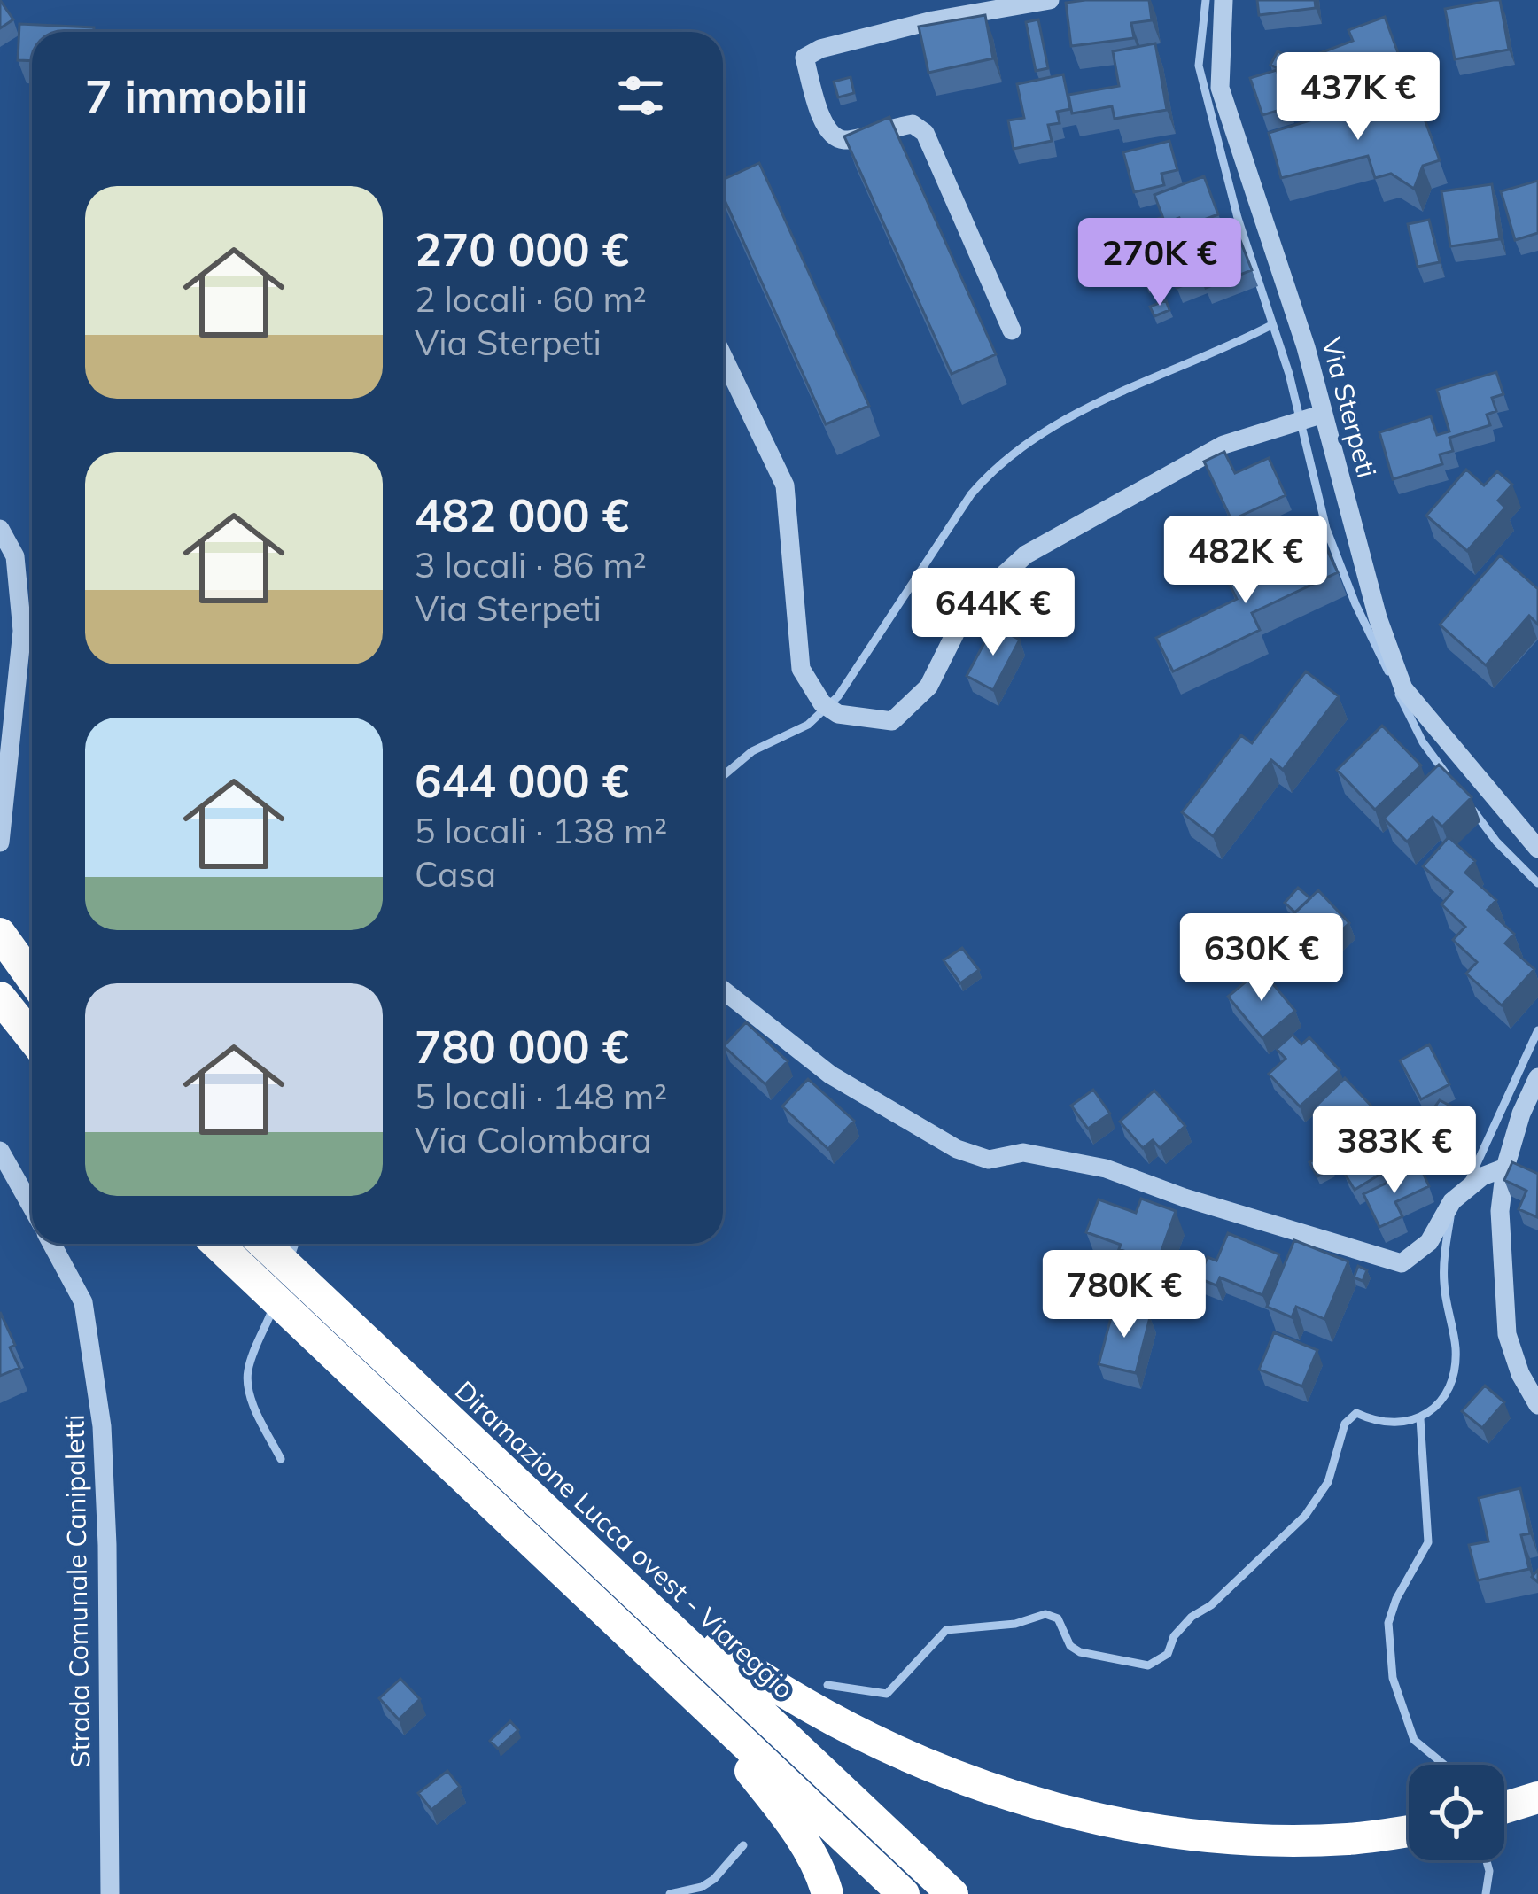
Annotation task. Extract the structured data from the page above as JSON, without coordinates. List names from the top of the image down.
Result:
{
  "streets": {
    "highway": ["Diramazione Lucca ovest - Viareggio"],
    "street": ["Via Sterpeti", "Strada Comunale Canipaletti"]
  },
  "page": {
    "heading": "7 immobili",
    "price": [
      "437K €",
      "270K €",
      "482K €",
      "644K €",
      "630K €",
      "383K €",
      "780K €"
    ],
    "list": [
      {
        "name": "270 000 €",
        "note": "2 locali · 60 m² · Via Sterpeti"
      },
      {
        "name": "482 000 €",
        "note": "3 locali · 86 m² · Via Sterpeti"
      },
      {
        "name": "644 000 €",
        "note": "5 locali · 138 m² · Casa"
      },
      {
        "name": "780 000 €",
        "note": "5 locali · 148 m² · Via Colombara"
      }
    ]
  }
}
